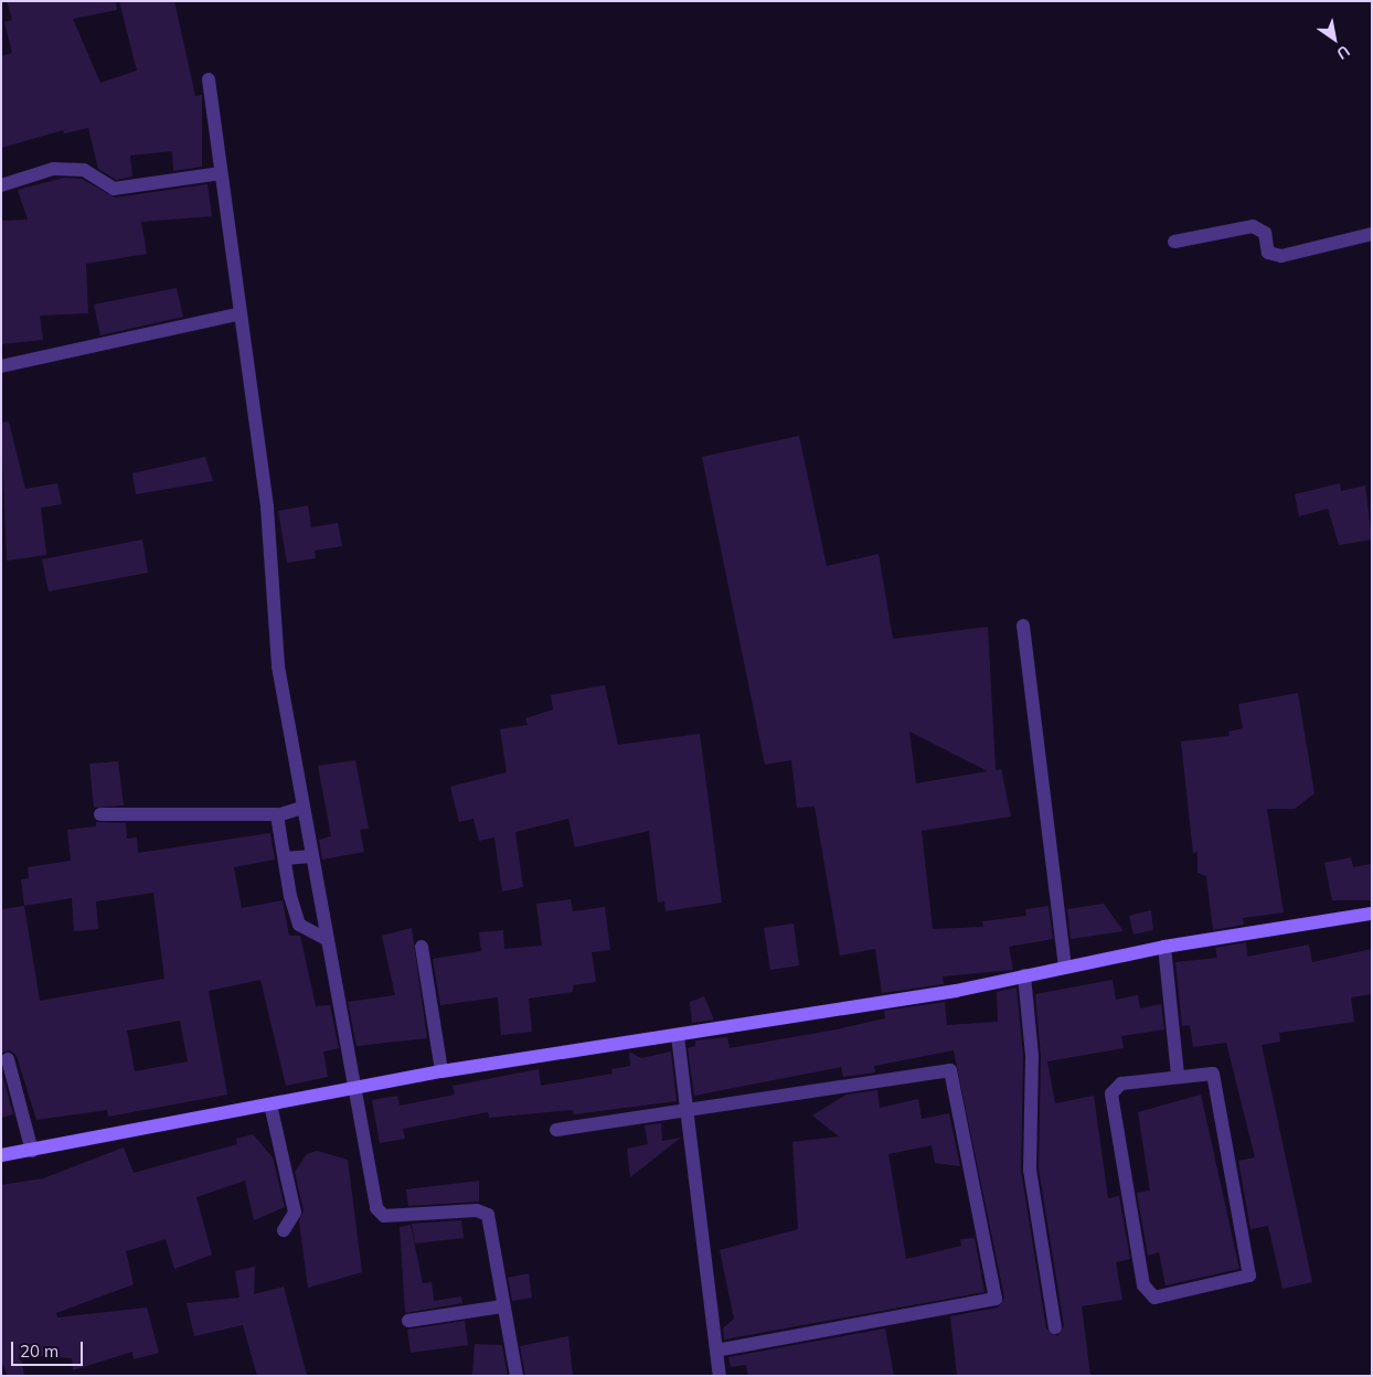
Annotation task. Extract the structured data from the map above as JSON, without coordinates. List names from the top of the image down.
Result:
{
  "scale_bar": "20 m",
  "north": "bottom right"
}
